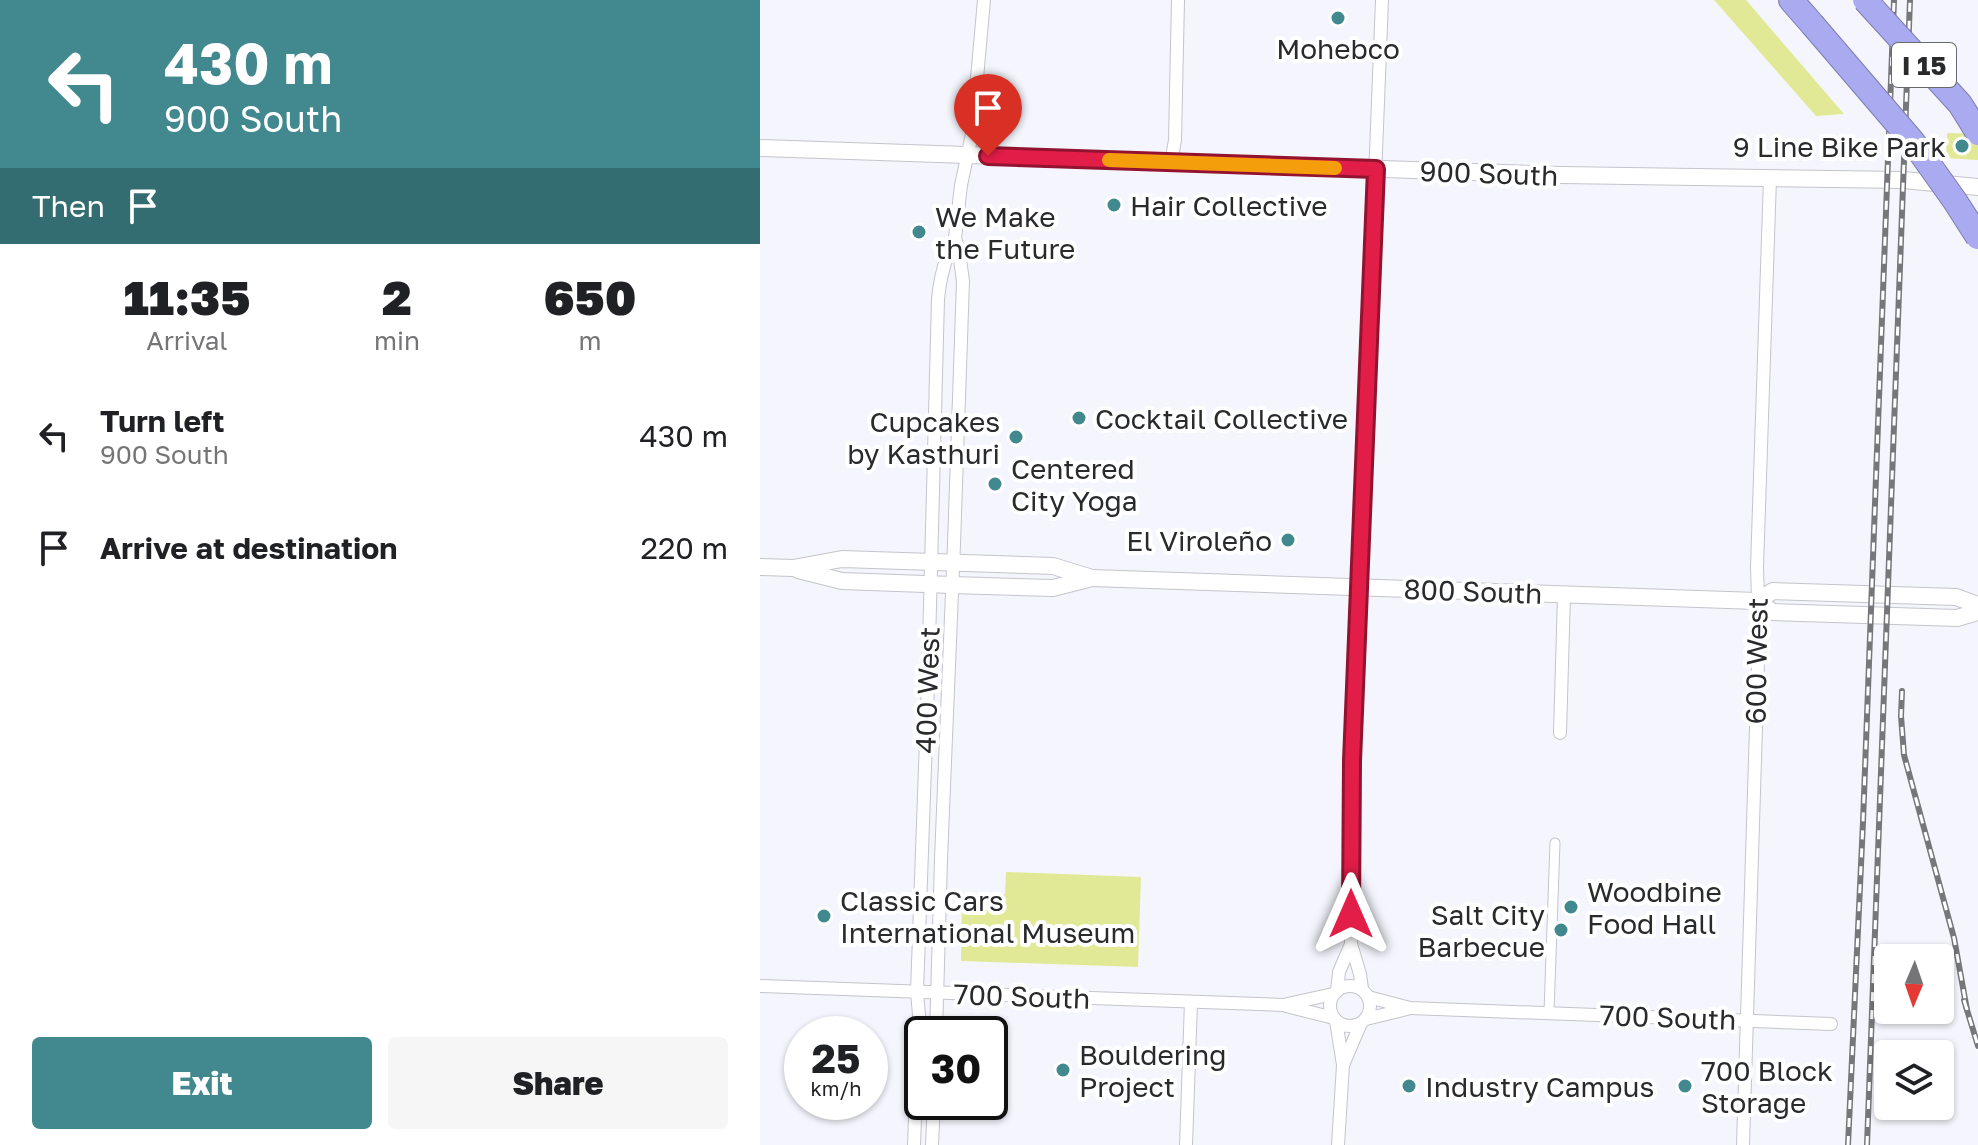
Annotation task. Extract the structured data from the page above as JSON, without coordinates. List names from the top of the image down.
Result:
{
  "streets": {
    "highway": ["I 15"],
    "street": [
      "900 South",
      "800 South",
      "600 West",
      "400 West",
      "700 South"
    ]
  },
  "crossings": [
    ["900 South", "600 West"],
    ["900 South", "400 West"],
    ["800 South", "600 West"],
    ["800 South", "400 West"],
    ["600 West", "700 South"],
    ["400 West", "700 South"]
  ],
  "places": [
    "Mohebco",
    "9 Line Bike Park",
    "Hair Collective",
    "We Make the Future",
    "Cocktail Collective",
    "Cupcakes by Kasthuri",
    "Centered City Yoga",
    "El Viroleño",
    "Woodbine Food Hall",
    "Classic Cars International Museum",
    "Salt City Barbecue",
    "Bouldering Project",
    "Industry Campus",
    "700 Block Storage"
  ],
  "north": "bottom",
  "page": {
    "turn": ["430 m", "900 South"],
    "then": "Then",
    "eta": [
      "11:35",
      "Arrival",
      "2",
      "min",
      "650",
      "m"
    ],
    "list": [
      {
        "name": "Turn left",
        "note": "900 South",
        "value": "430 m"
      },
      {
        "name": "Arrive at destination",
        "value": "220 m"
      }
    ],
    "speed": "25 km/h",
    "limit": "30",
    "buttons": ["Exit", "Share"]
  }
}
